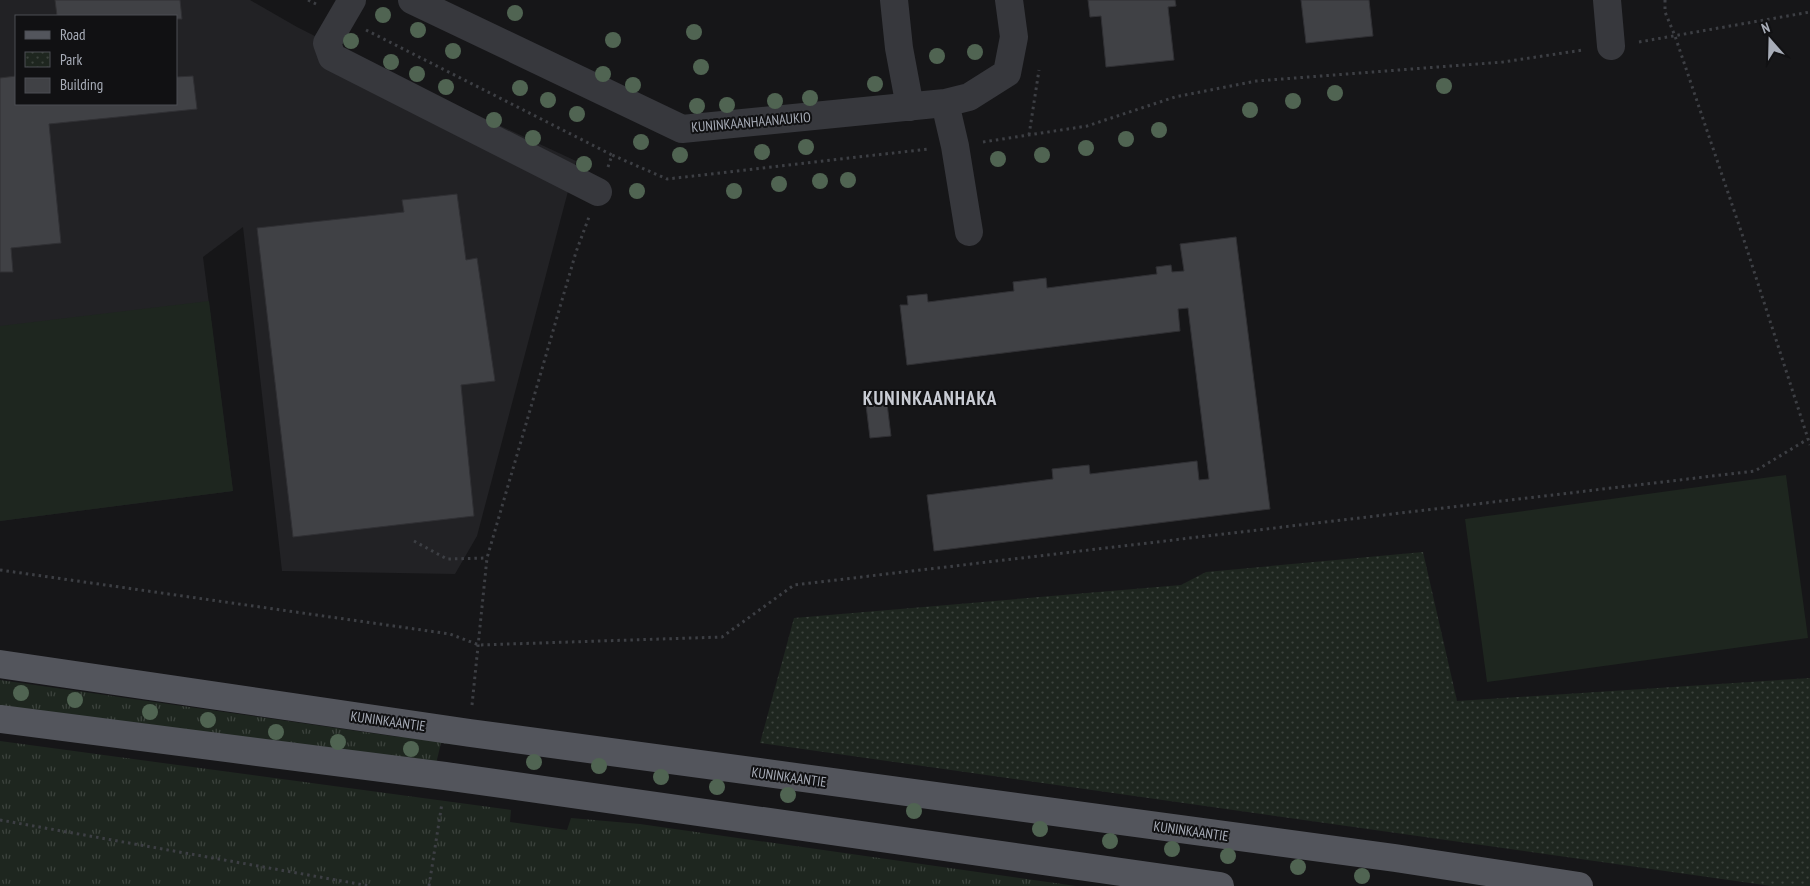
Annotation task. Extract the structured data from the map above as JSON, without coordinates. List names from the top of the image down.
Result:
{
  "streets": {
    "main road": ["KUNINKAANTIE"],
    "street": ["KUNINKAANHAANAUKIO"]
  },
  "districts": ["KUNINKAANHAKA"],
  "legend": ["Road", "Park", "Building"],
  "north": "top"
}
